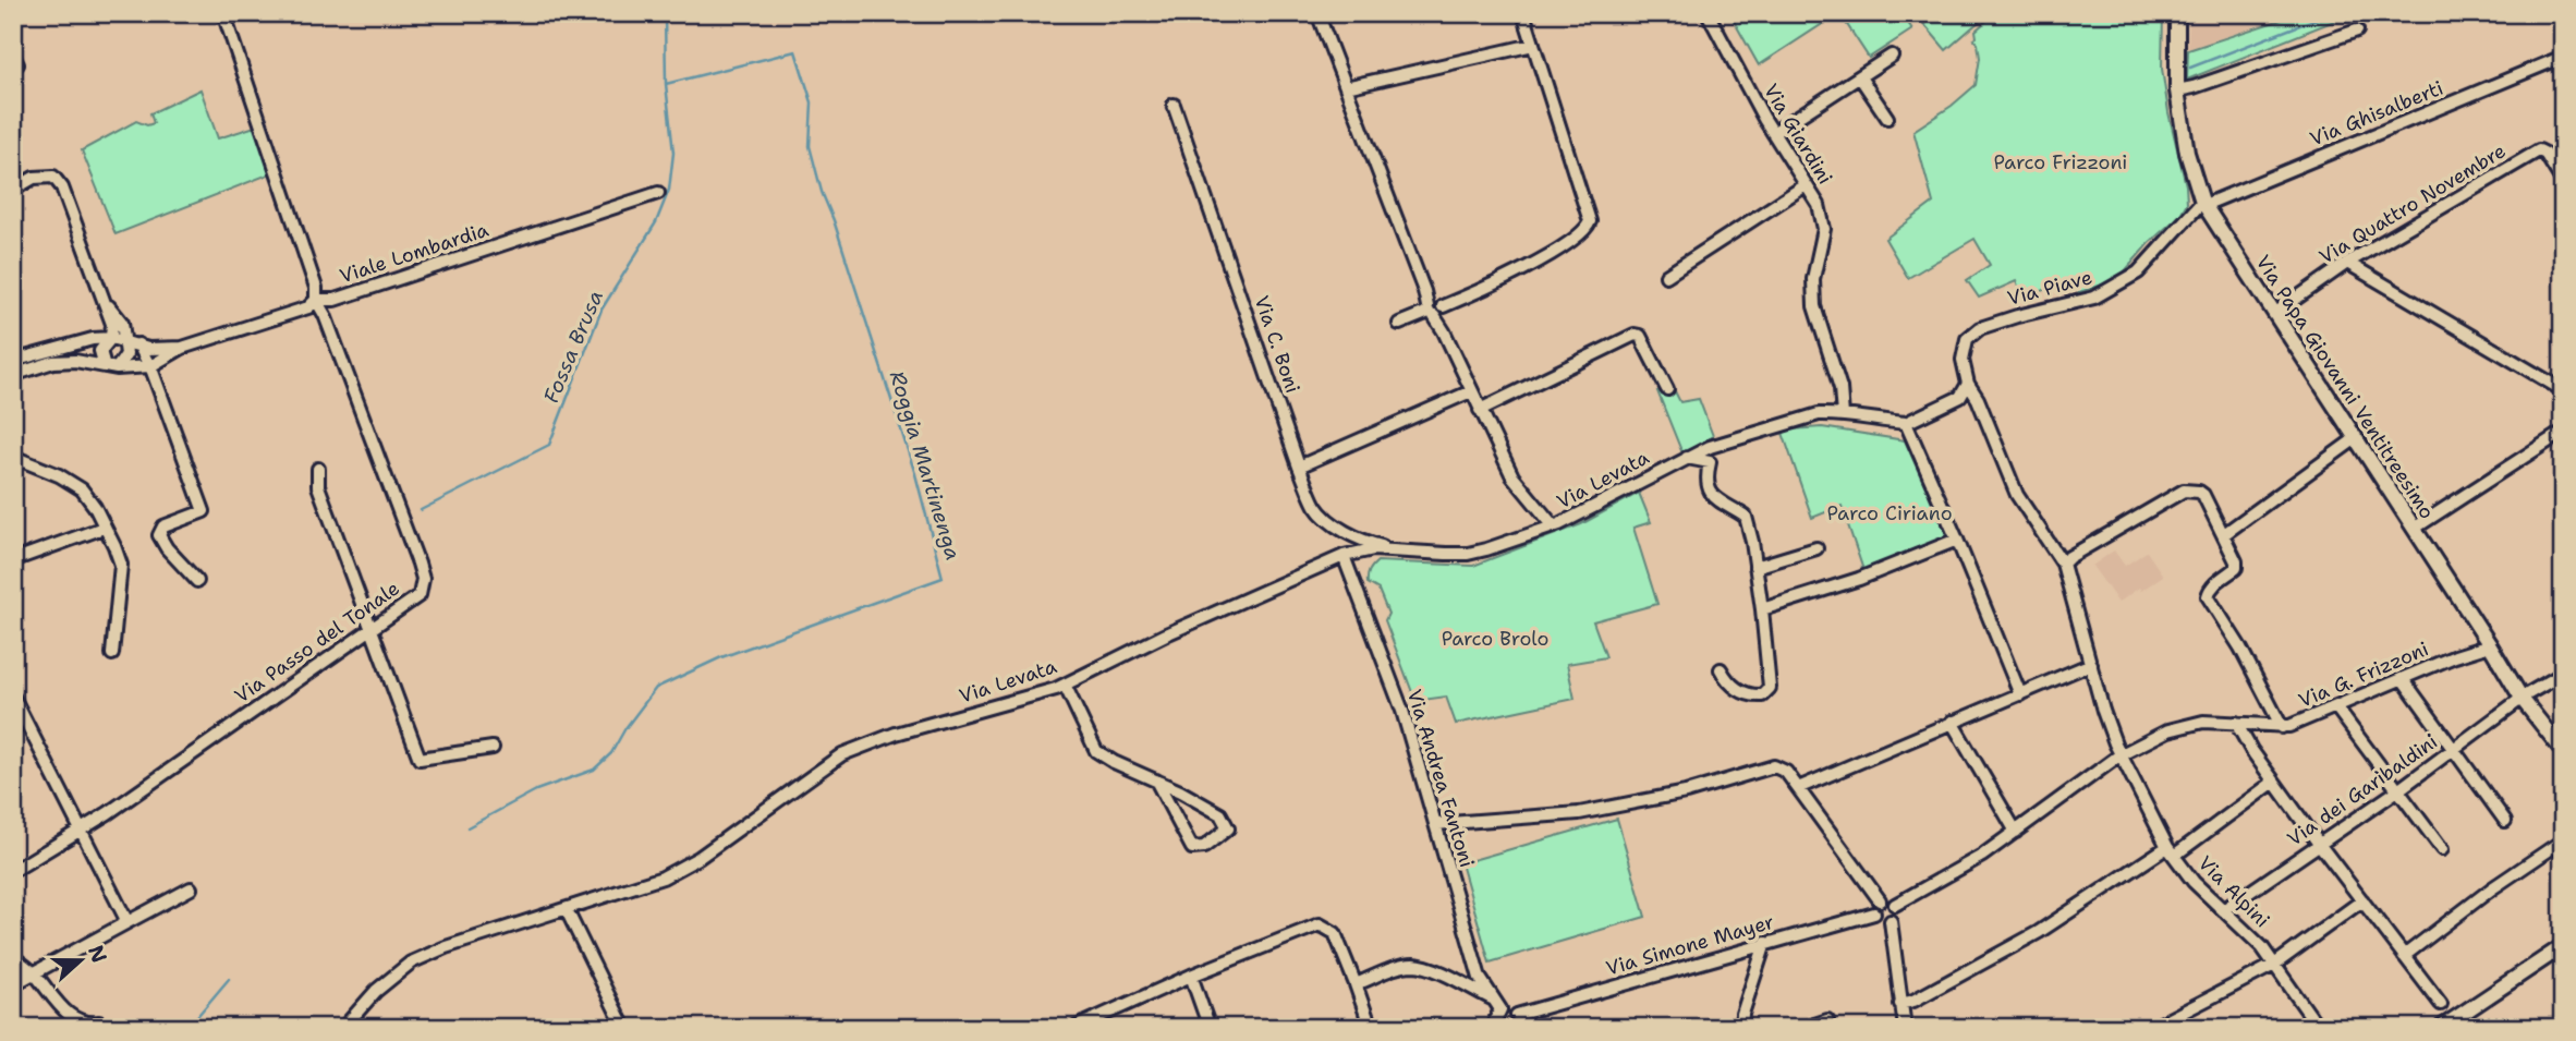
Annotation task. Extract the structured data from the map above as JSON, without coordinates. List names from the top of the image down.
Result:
{
  "streets": {
    "street": [
      "Via Ghisalberti",
      "Via Giardini",
      "Via Quattro Novembre",
      "Viale Lombardia",
      "Via Piave",
      "Via C. Boni",
      "Via Papa Giovanni Ventitreesimo",
      "Via Levata",
      "Via Passo del Tonale",
      "Via G. Frizzoni",
      "Via Andrea Fantoni",
      "Via dei Garibaldini",
      "Via Alpini",
      "Via Simone Mayer"
    ]
  },
  "crossings": [
    ["Via Ghisalberti", "Via Piave"],
    ["Via Ghisalberti", "Via Papa Giovanni Ventitreesimo"],
    ["Via Giardini", "Via Levata"],
    ["Via Quattro Novembre", "Via Papa Giovanni Ventitreesimo"],
    ["Viale Lombardia", "Via Passo del Tonale"],
    ["Via Piave", "Via Papa Giovanni Ventitreesimo"],
    ["Via Piave", "Via Alpini"],
    ["Via C. Boni", "Via Levata"],
    ["Via Papa Giovanni Ventitreesimo", "Via G. Frizzoni"],
    ["Via Papa Giovanni Ventitreesimo", "Via dei Garibaldini"],
    ["Via Levata", "Via Andrea Fantoni"],
    ["Via G. Frizzoni", "Via Alpini"],
    ["Via G. Frizzoni", "Via Simone Mayer"],
    ["Via dei Garibaldini", "Via Alpini"]
  ],
  "water": ["Fossa Brusa", "Roggia Martinenga"],
  "parks": ["Parco Frizzoni", "Parco Ciriano", "Parco Brolo"],
  "north": "right"
}
